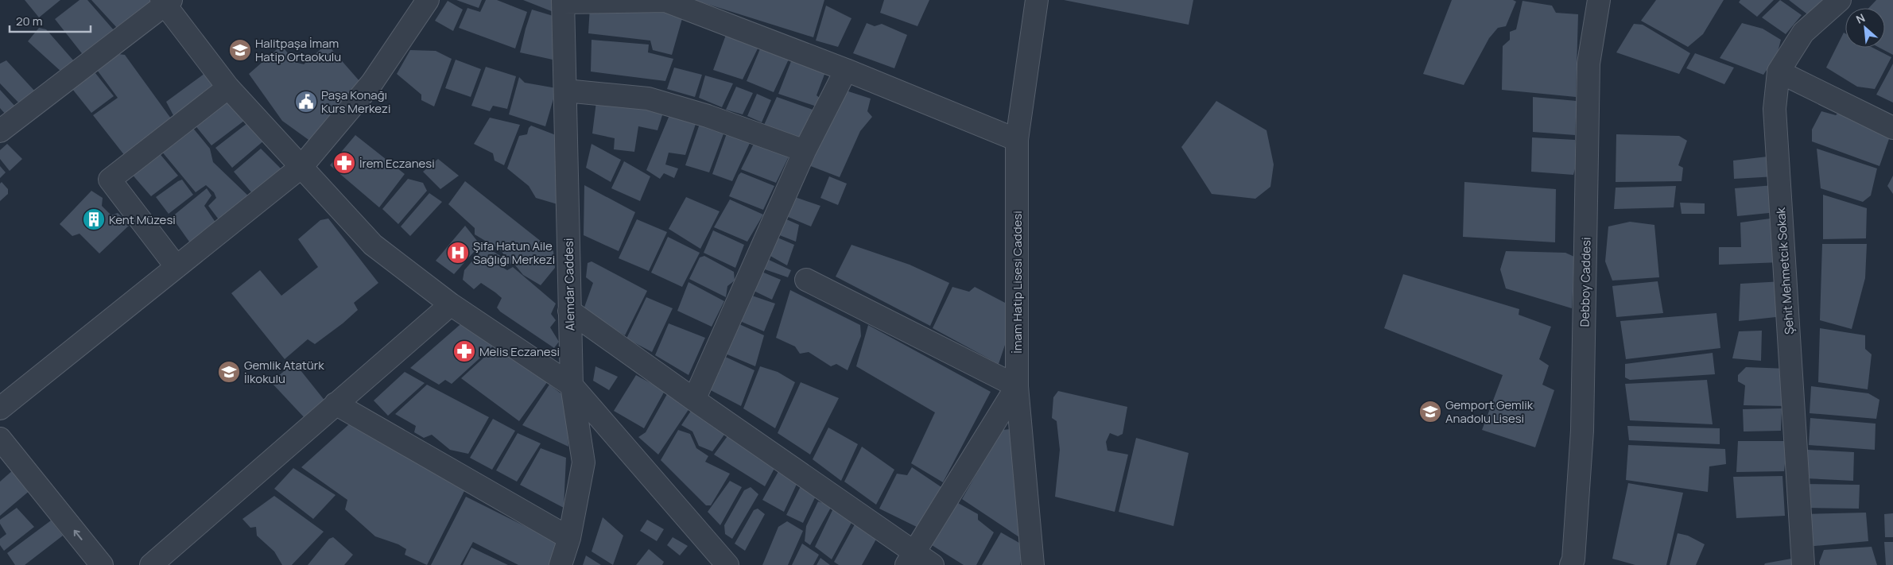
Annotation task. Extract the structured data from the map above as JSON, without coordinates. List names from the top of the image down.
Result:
{
  "streets": {
    "street": [
      "Şehit Mehmetcik Sokak",
      "İmam Hatip Lisesi Caddesi",
      "Debboy Caddesi",
      "Alemdar Caddesi"
    ]
  },
  "places": {
    "school or university": ["Halitpaşa İmam Hatip Ortaokulu", "Gemlik Atatürk İlkokulu", "Gemport Gemlik Anadolu Lisesi"],
    "public building": ["Paşa Konağı Kurs Merkezi"],
    "pharmacy": ["İrem Eczanesi", "Melis Eczanesi"],
    "building": ["Kent Müzesi"],
    "hospital": ["Şifa Hatun Aile Sağlığı Merkezi"]
  },
  "scale_bar": "20 m",
  "north": "top left"
}
